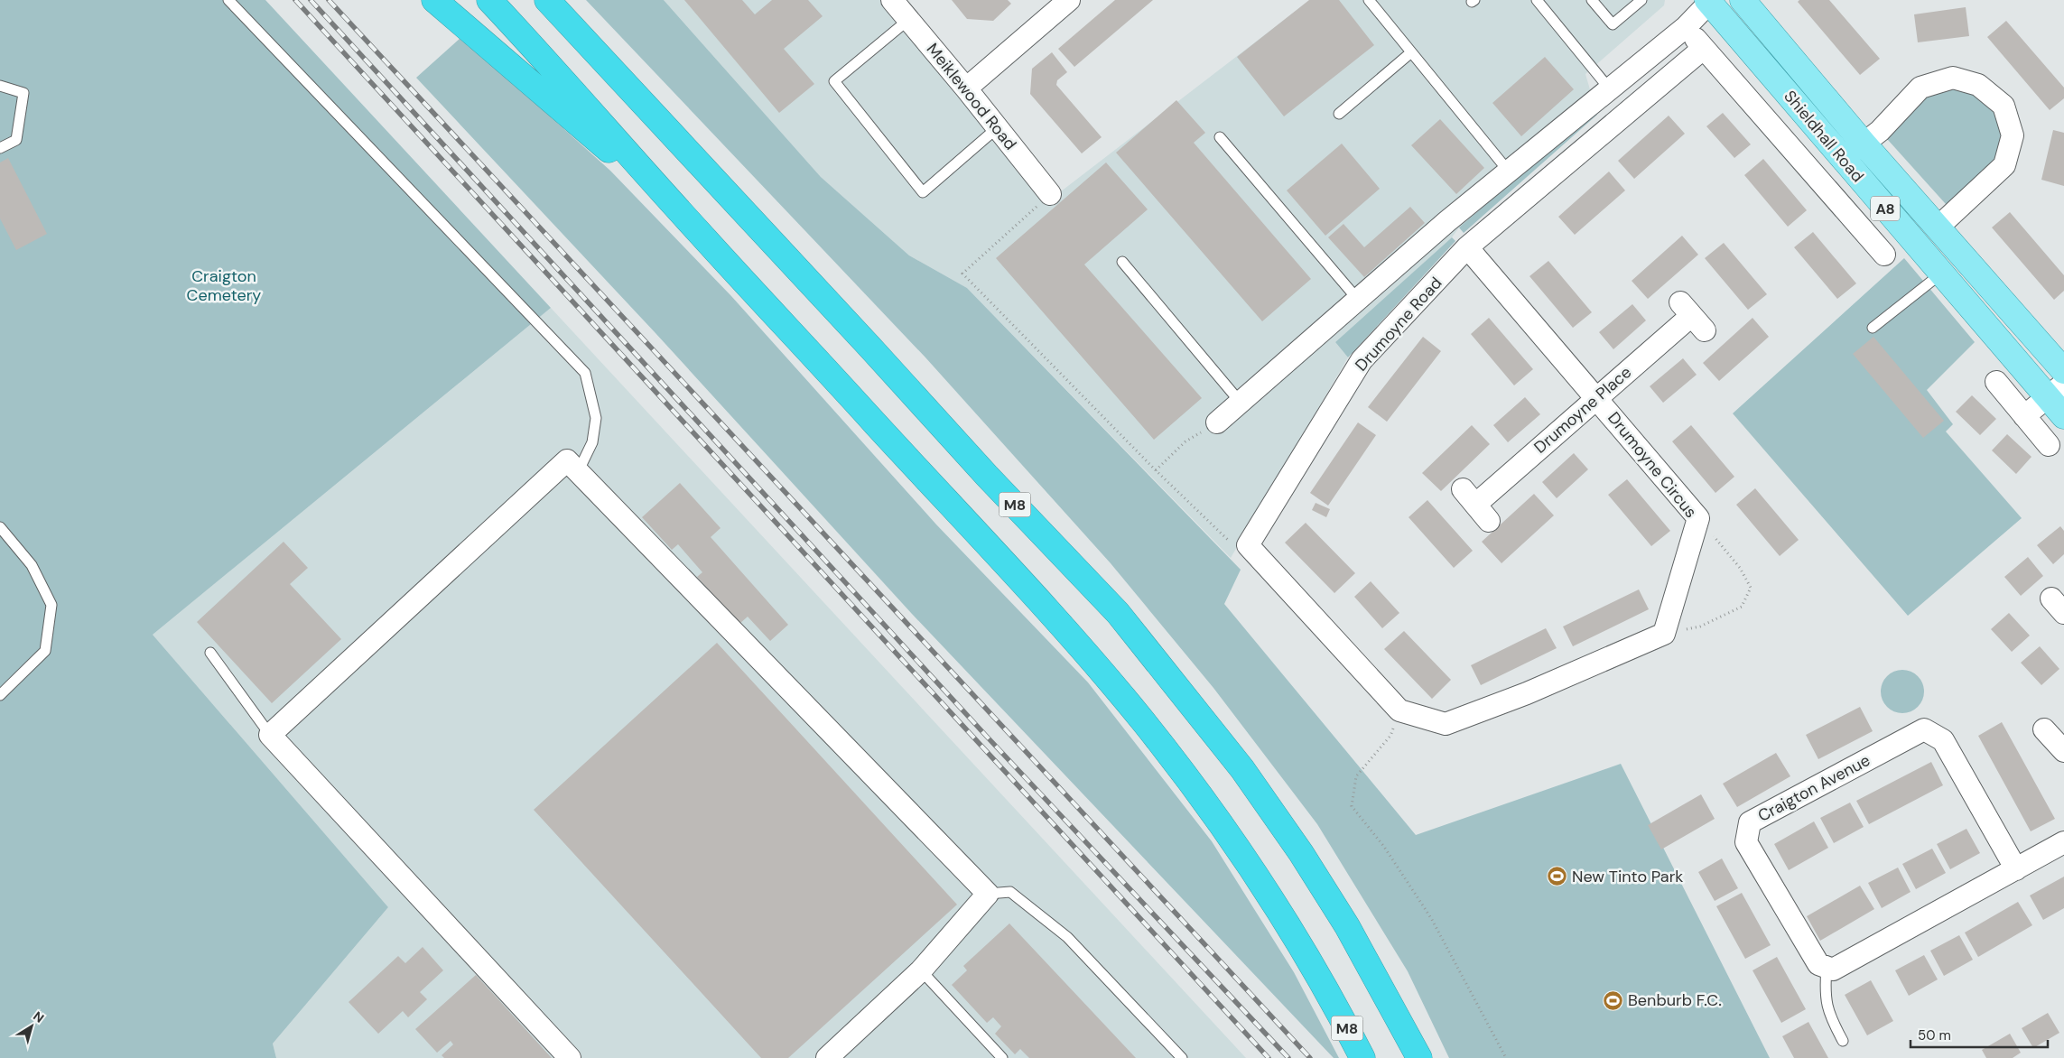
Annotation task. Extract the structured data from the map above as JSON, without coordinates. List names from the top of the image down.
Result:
{
  "streets": {
    "highway": ["M8"],
    "main road": ["Shieldhall Road", "A8"],
    "street": [
      "Meiklewood Road",
      "Drumoyne Road",
      "Drumoyne Place",
      "Drumoyne Circus",
      "Craigton Avenue"
    ]
  },
  "crossings": [
    ["Shieldhall Road", "Drumoyne Road"],
    ["Drumoyne Road", "Drumoyne Circus"],
    ["Drumoyne Place", "Drumoyne Circus"]
  ],
  "parks": ["Craigton Cemetery"],
  "places": {
    "sports": ["New Tinto Park", "Benburb F.C."]
  },
  "scale_bar": "50 m",
  "north": "top right"
}
